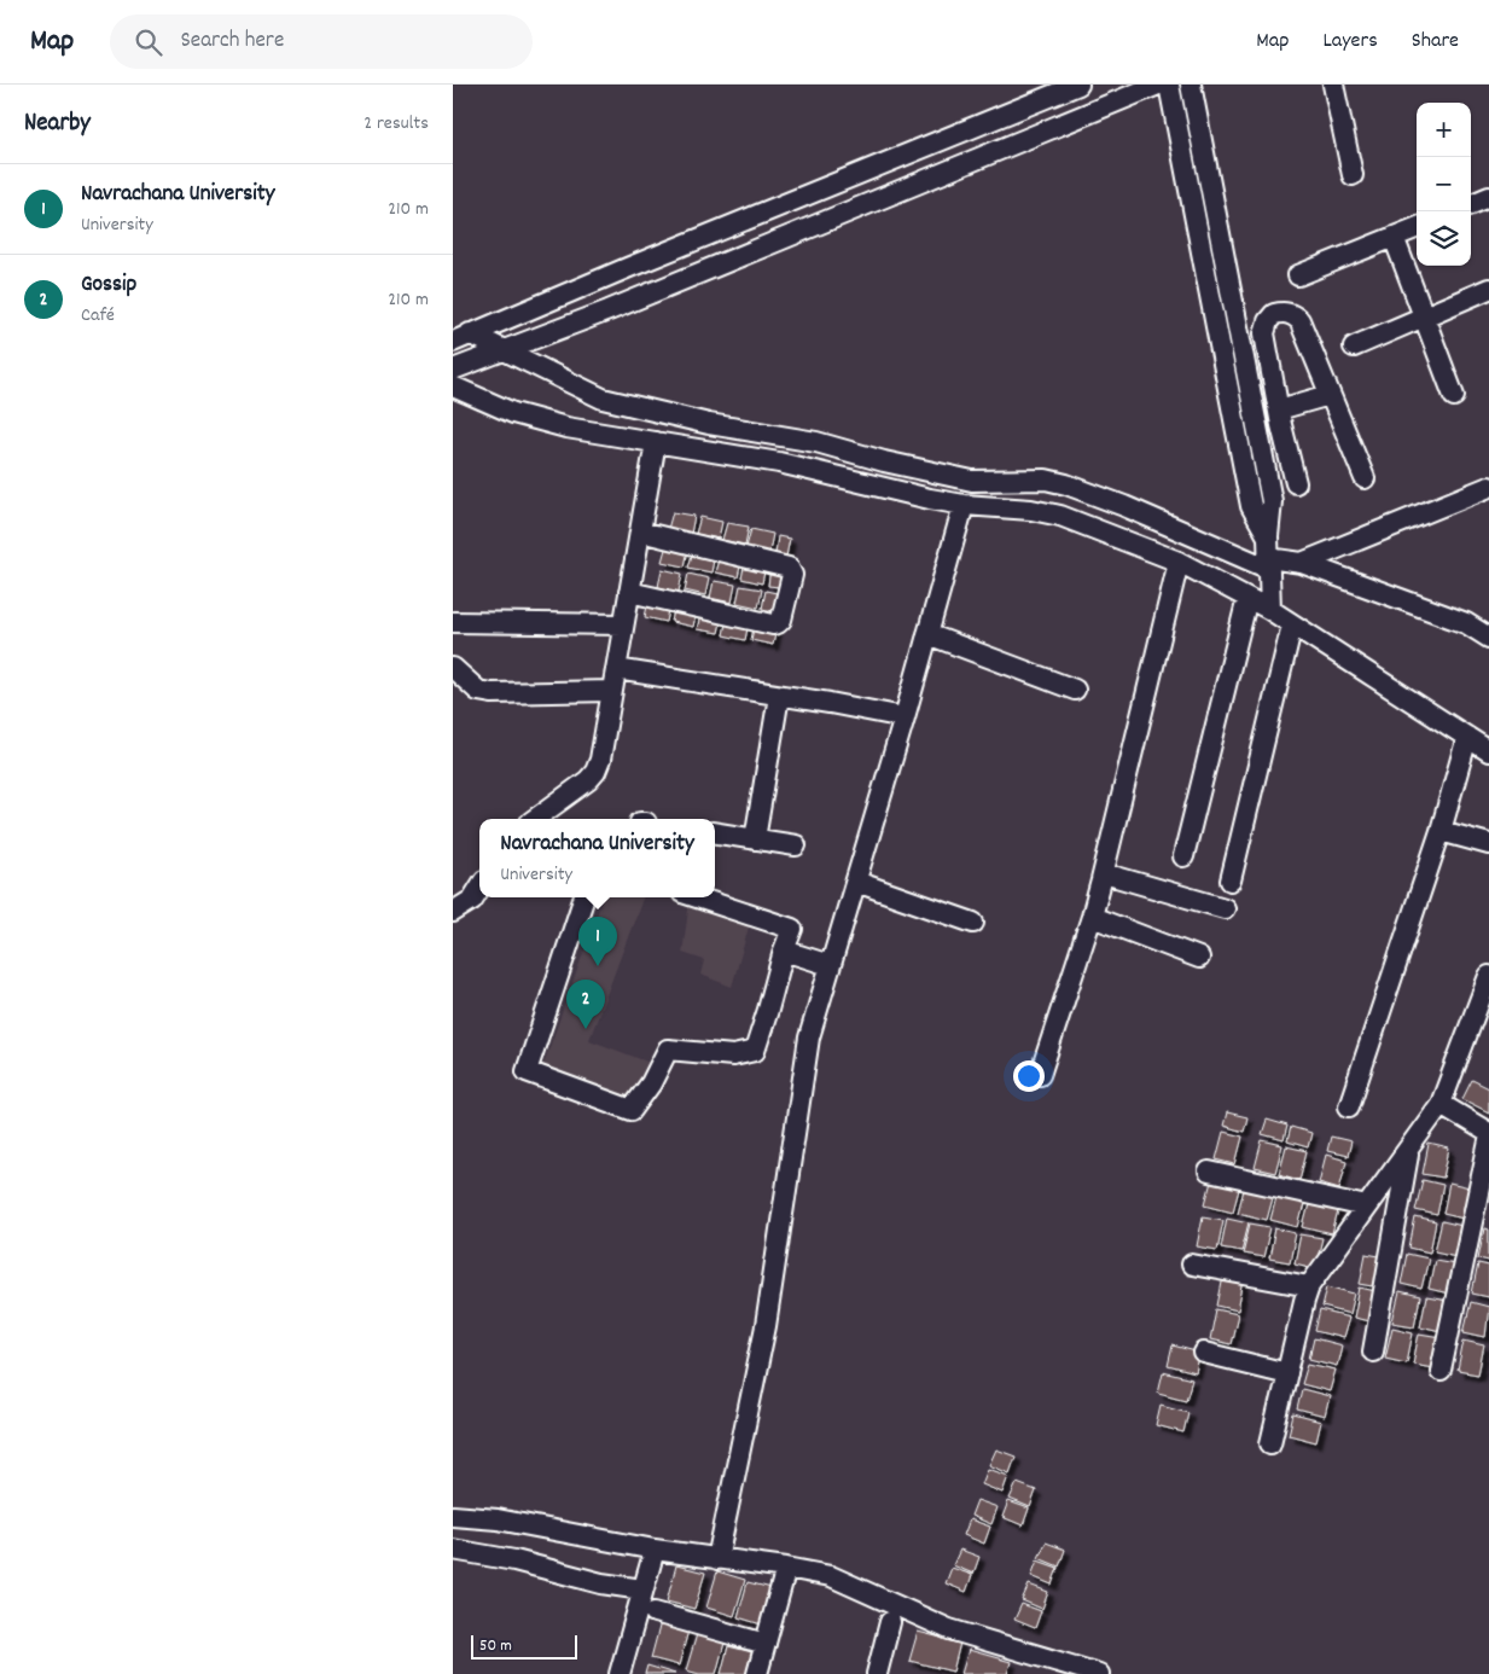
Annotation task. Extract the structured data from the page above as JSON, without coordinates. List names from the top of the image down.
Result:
{
  "scale_bar": "50 m",
  "page": {
    "header": "Map",
    "search": "Search here",
    "nav": ["Map", "Layers", "Share"],
    "heading": ["Nearby", "2 results"],
    "map_buttons": ["+", "−"],
    "list": [
      {
        "mark": "1",
        "name": "Navrachana University",
        "note": "University",
        "value": "210 m"
      },
      {
        "mark": "2",
        "name": "Gossip",
        "note": "Café",
        "value": "210 m"
      }
    ],
    "popup": ["Navrachana University", "University"],
    "pins": ["1", "2"],
    "scale": "50 m"
  }
}
